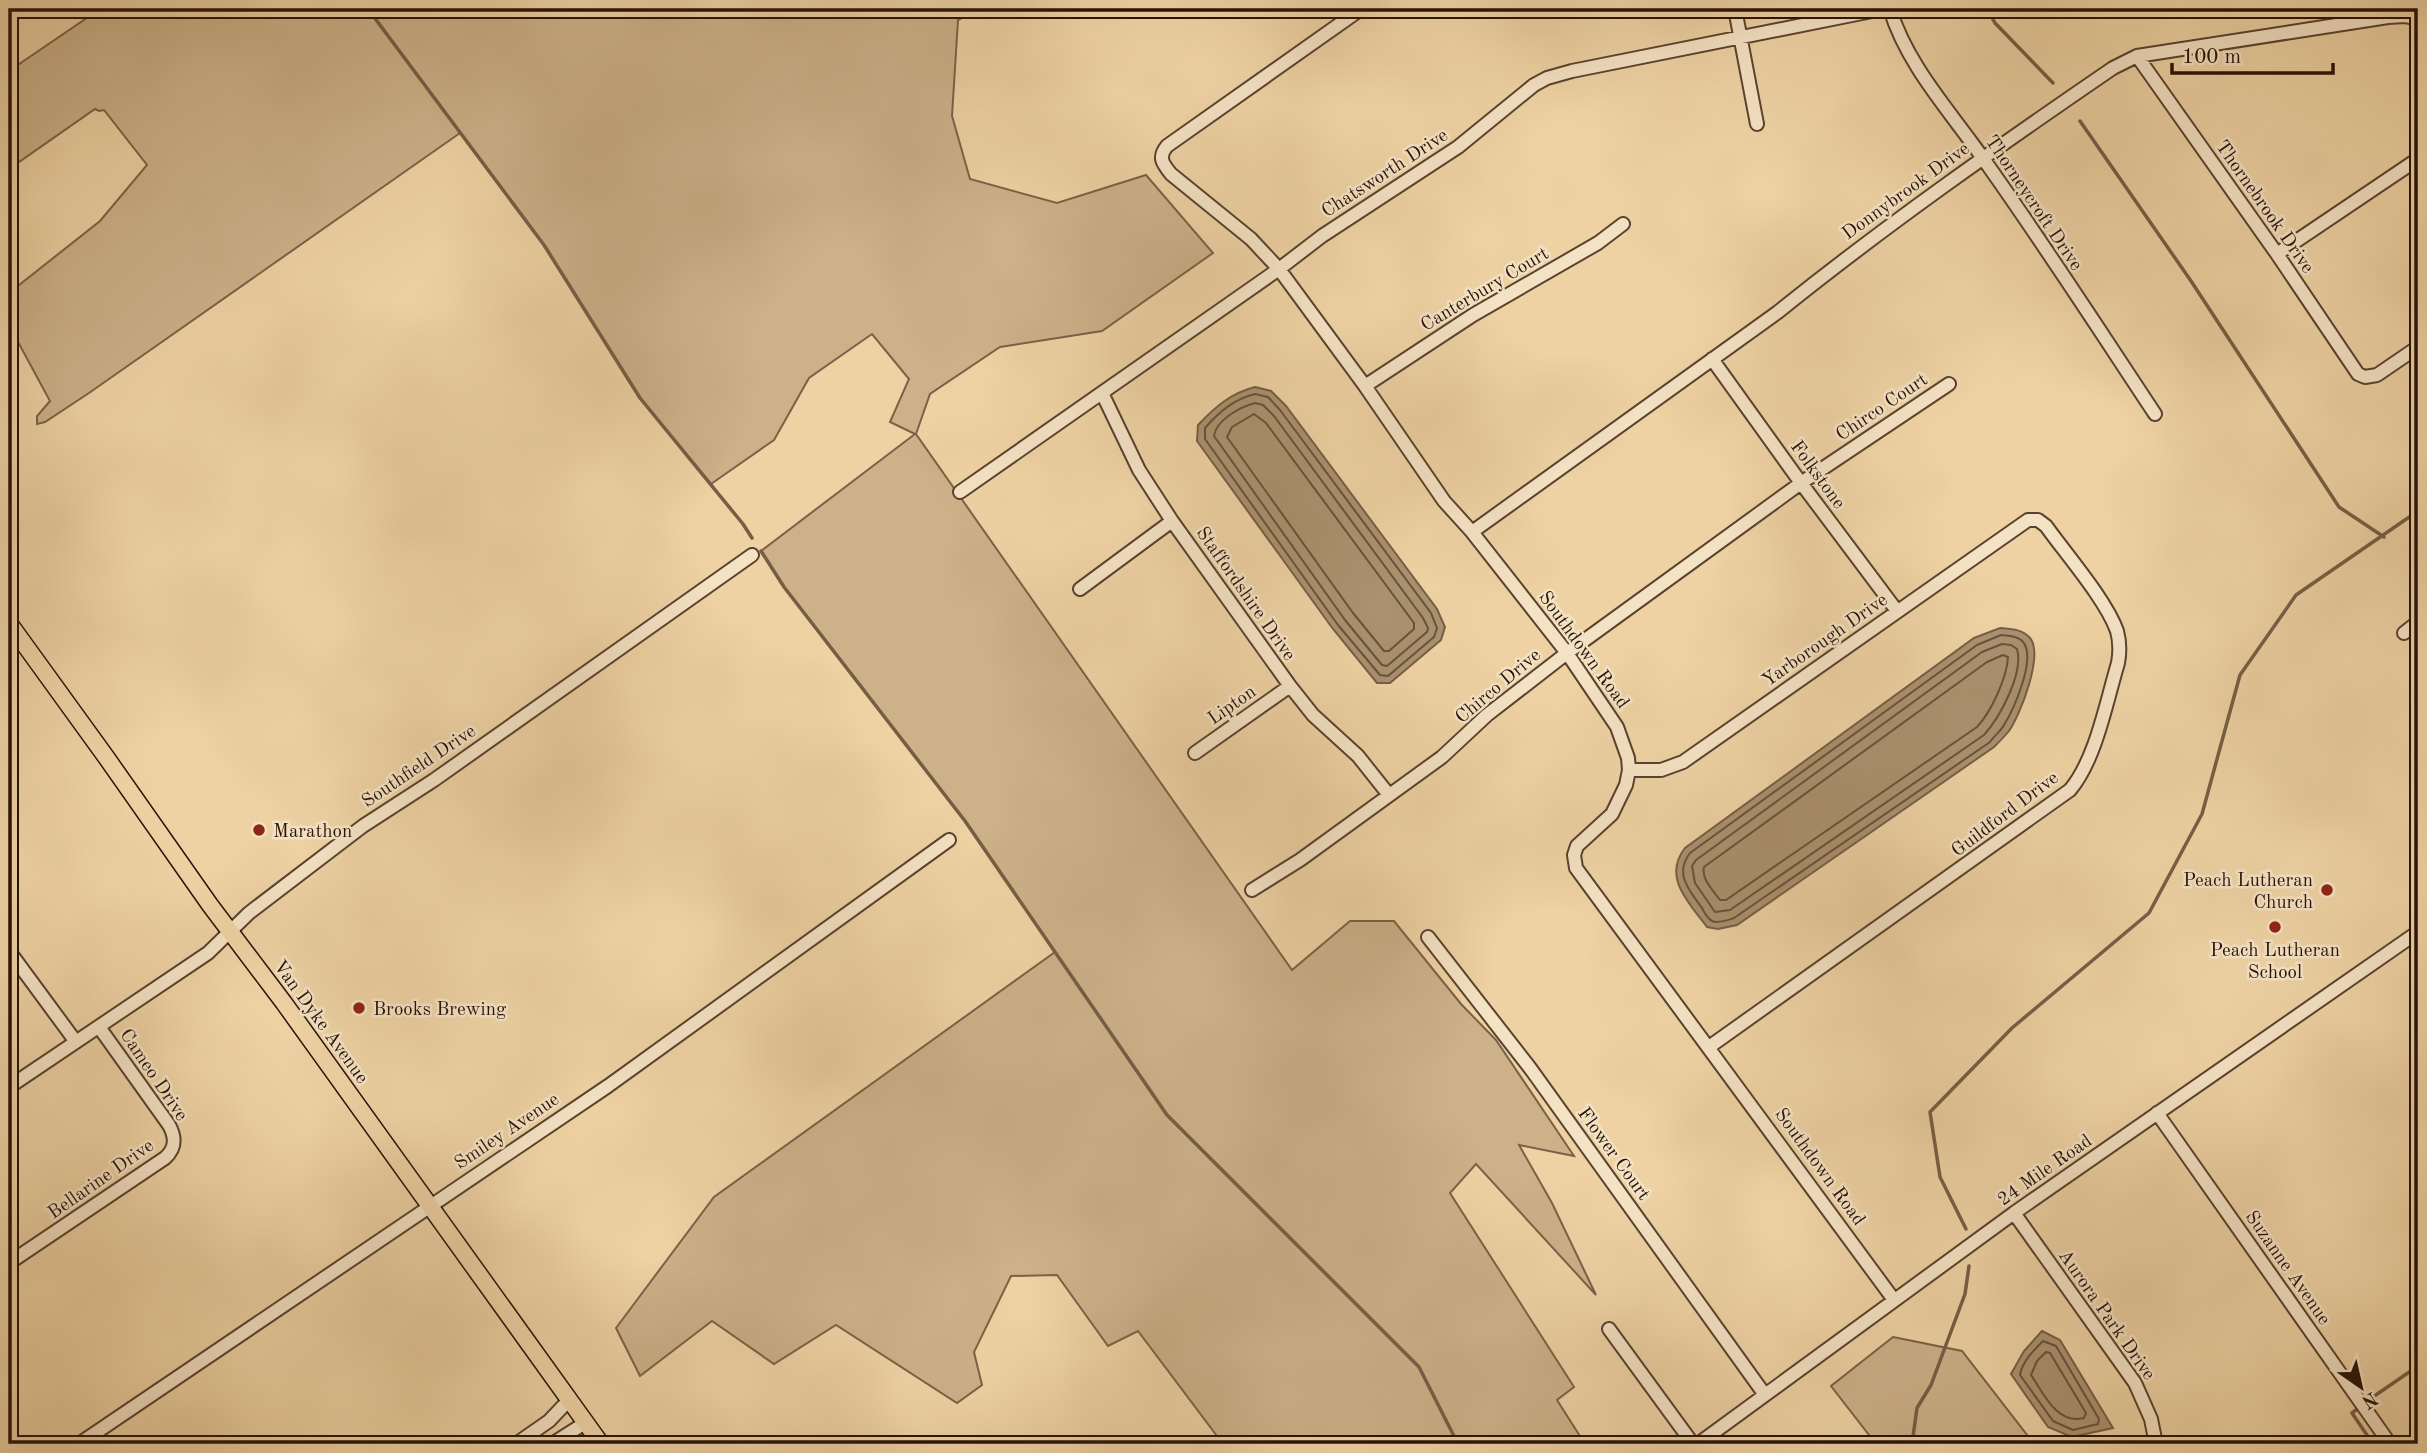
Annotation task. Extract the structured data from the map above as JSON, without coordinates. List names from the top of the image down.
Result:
{
  "streets": {
    "main road": ["Van Dyke Avenue"],
    "street": [
      "Chatsworth Drive",
      "Donnybrook Drive",
      "Thorneycroft Drive",
      "Thornebrook Drive",
      "Canterbury Court",
      "Chirco Court",
      "Folkstone",
      "Staffordshire Drive",
      "Yarborough Drive",
      "Southdown Road",
      "Chirco Drive",
      "Lipton",
      "Southfield Drive",
      "Guildford Drive",
      "Cameo Drive",
      "Smiley Avenue",
      "Flower Court",
      "24 Mile Road",
      "Bellarine Drive",
      "Suzanne Avenue",
      "Aurora Park Drive"
    ]
  },
  "crossings": [
    ["Chatsworth Drive", "Staffordshire Drive"],
    ["Chatsworth Drive", "Southdown Road"],
    ["Donnybrook Drive", "Thorneycroft Drive"],
    ["Donnybrook Drive", "Thornebrook Drive"],
    ["Donnybrook Drive", "Folkstone"],
    ["Donnybrook Drive", "Southdown Road"],
    ["Canterbury Court", "Southdown Road"],
    ["Chirco Court", "Folkstone"],
    ["Chirco Court", "Chirco Drive"],
    ["Folkstone", "Yarborough Drive"],
    ["Folkstone", "Chirco Drive"],
    ["Staffordshire Drive", "Chirco Drive"],
    ["Staffordshire Drive", "Lipton"],
    ["Yarborough Drive", "Southdown Road"],
    ["Yarborough Drive", "Guildford Drive"],
    ["Southdown Road", "Chirco Drive"],
    ["Southdown Road", "Guildford Drive"],
    ["Southdown Road", "24 Mile Road"],
    ["Southfield Drive", "Van Dyke Avenue"],
    ["Southfield Drive", "Cameo Drive"],
    ["Van Dyke Avenue", "Smiley Avenue"],
    ["Cameo Drive", "Bellarine Drive"],
    ["Flower Court", "24 Mile Road"],
    ["24 Mile Road", "Suzanne Avenue"],
    ["24 Mile Road", "Aurora Park Drive"]
  ],
  "places": [
    "Marathon",
    "Peach Lutheran Church",
    "Peach Lutheran School",
    "Brooks Brewing"
  ],
  "scale_bar": "100 m",
  "north": "bottom right"
}
